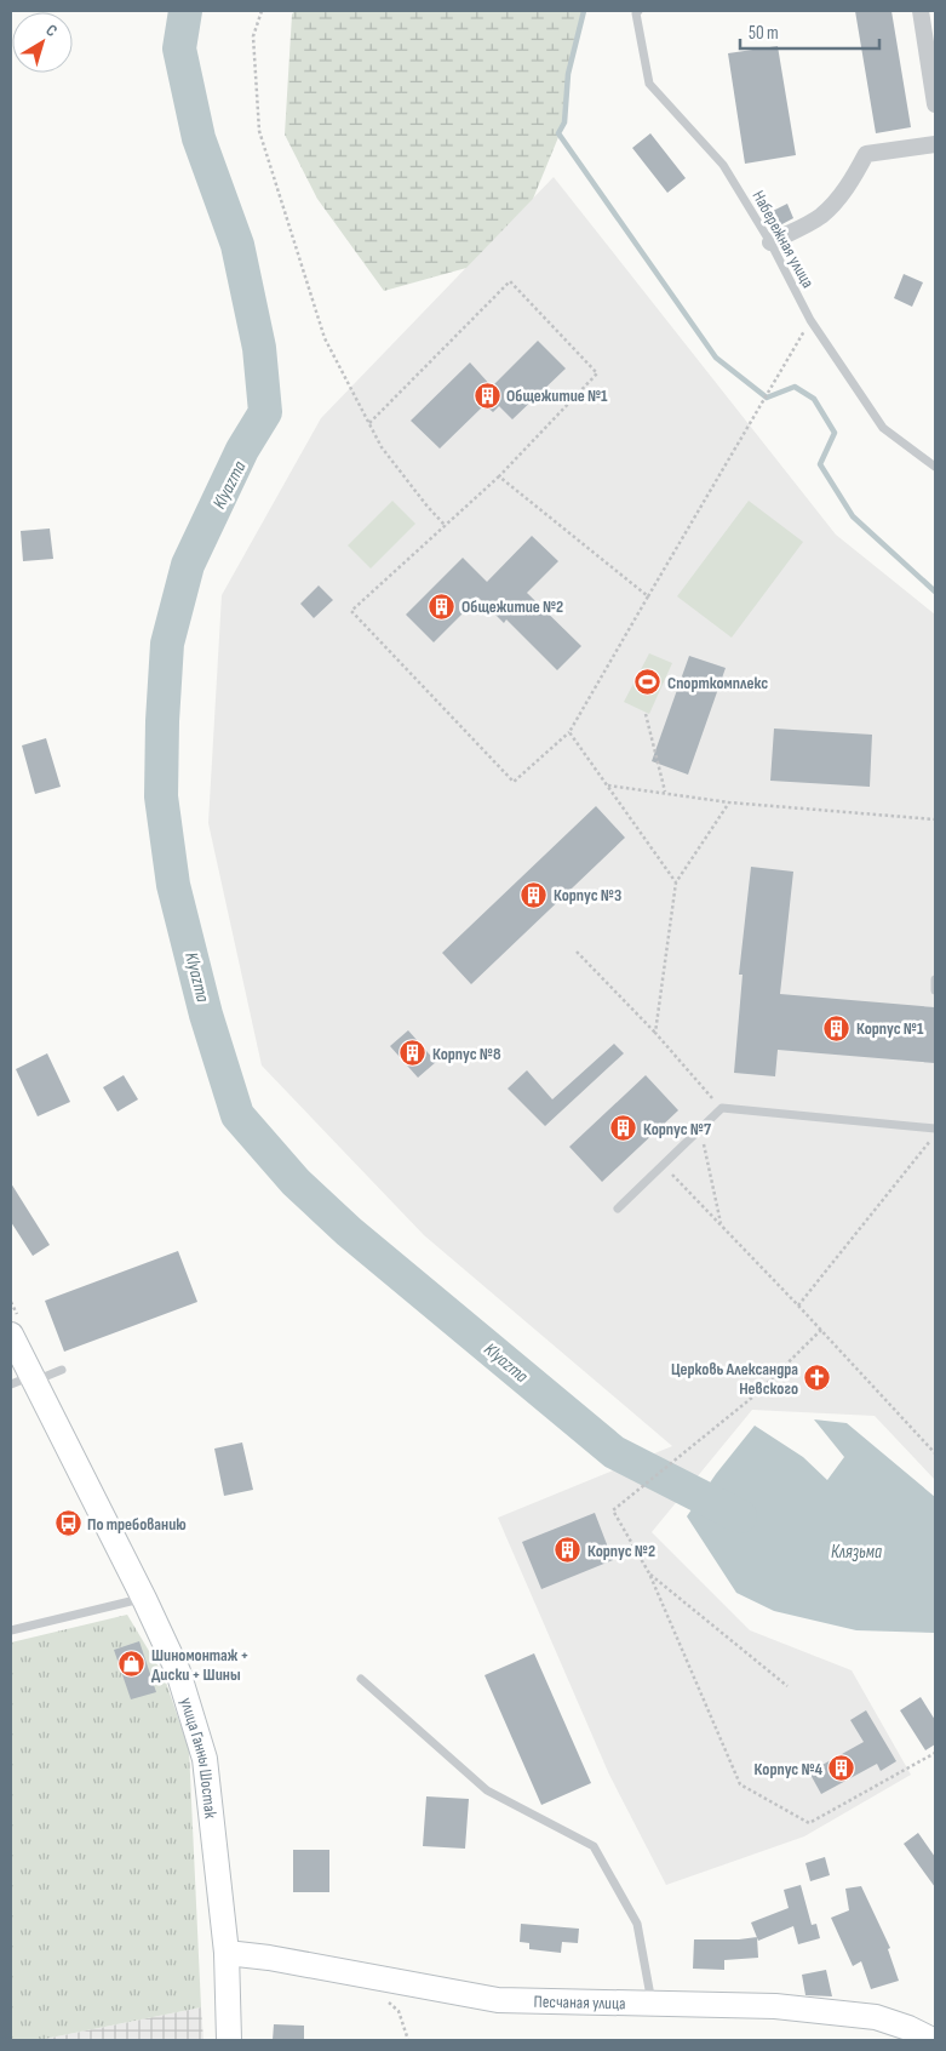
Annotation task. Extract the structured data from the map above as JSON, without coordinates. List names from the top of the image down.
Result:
{
  "streets": {
    "main road": ["улица Ганны Шостак", "Песчаная улица"],
    "lane": ["Набережная улица"]
  },
  "crossings": [
    ["улица Ганны Шостак", "Песчаная улица"]
  ],
  "water": ["Klyazma", "Клязьма"],
  "places": {
    "building": [
      "Общежитие №1",
      "Общежитие №2",
      "Корпус №3",
      "Корпус №1",
      "Корпус №8",
      "Корпус №7",
      "Корпус №2",
      "Корпус №4"
    ],
    "sports": ["Спорткомплекс"],
    "church": ["Церковь Александра Невского"],
    "bus stop": ["По требованию"],
    "shop": ["Шиномонтаж + Диски + Шины"]
  },
  "scale_bar": "50 m",
  "north": "top right"
}
